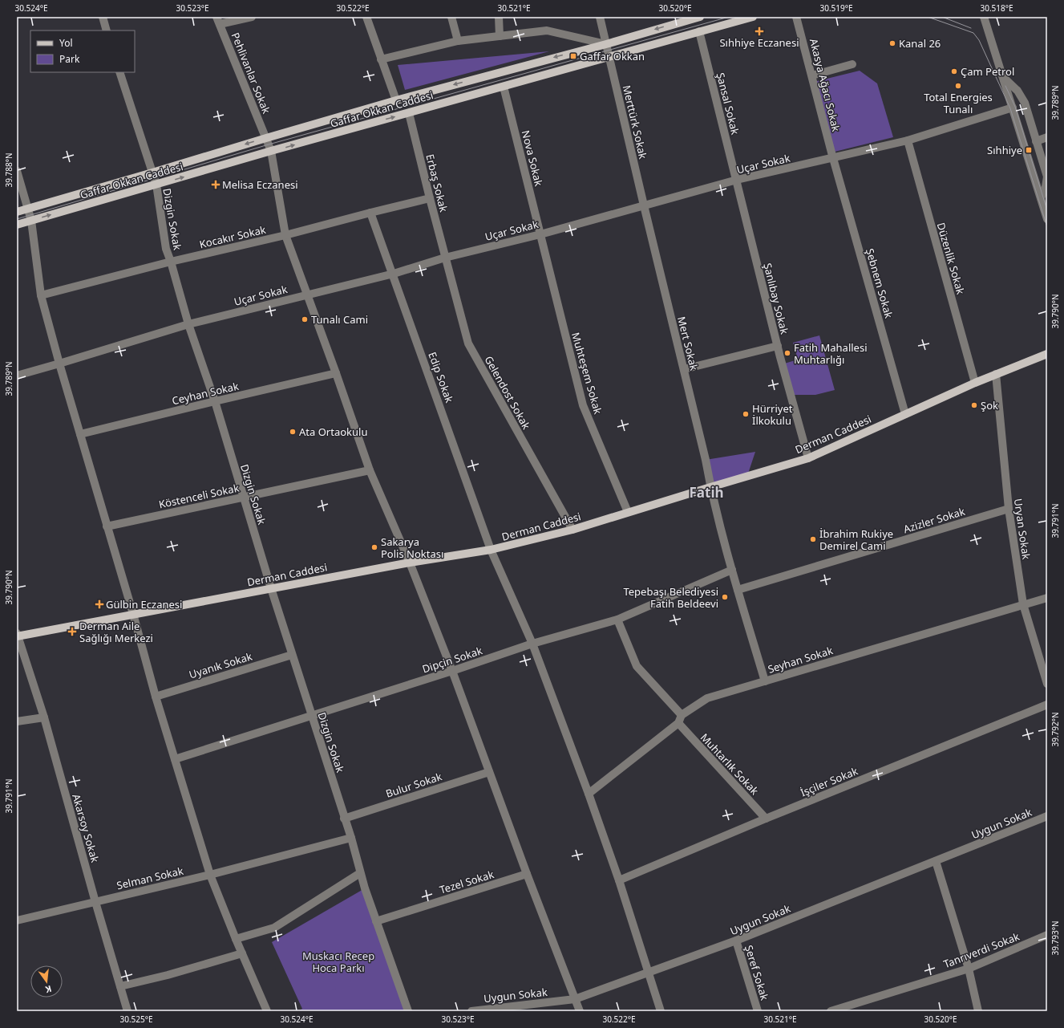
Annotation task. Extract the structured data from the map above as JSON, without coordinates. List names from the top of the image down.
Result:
{
  "streets": {
    "main road": ["Gaffar Okkan Caddesi", "Derman Caddesi"],
    "street": [
      "Pehlivanlar Sokak",
      "Akasya Ağacı Sokak",
      "Şansal Sokak",
      "Merttürk Sokak",
      "Nova Sokak",
      "Uçar Sokak",
      "Erbaş Sokak",
      "Dizgin Sokak",
      "Kocakır Sokak",
      "Düzenlik Sokak",
      "Şebnem Sokak",
      "Şanlıbay Sokak",
      "Mert Sokak",
      "Muhteşem Sokak",
      "Edip Sokak",
      "Gelendost Sokak",
      "Ceyhan Sokak",
      "Köstenceli Sokak",
      "Azizler Sokak",
      "Uryan Sokak",
      "Dipçin Sokak",
      "Seyhan Sokak",
      "Uyanık Sokak",
      "Muhtarlık Sokak",
      "İşçiler Sokak",
      "Bulur Sokak",
      "Uygun Sokak",
      "Akarsoy Sokak",
      "Selman Sokak",
      "Tezel Sokak",
      "Tanrıverdi Sokak",
      "Şeref Sokak"
    ]
  },
  "crossings": [
    ["Pehlivanlar Sokak", "Gaffar Okkan Caddesi"],
    ["Pehlivanlar Sokak", "Uçar Sokak"],
    ["Pehlivanlar Sokak", "Kocakır Sokak"],
    ["Pehlivanlar Sokak", "Ceyhan Sokak"],
    ["Pehlivanlar Sokak", "Derman Caddesi"],
    ["Pehlivanlar Sokak", "Köstenceli Sokak"],
    ["Pehlivanlar Sokak", "Dipçin Sokak"],
    ["Pehlivanlar Sokak", "Bulur Sokak"],
    ["Pehlivanlar Sokak", "Uygun Sokak"],
    ["Pehlivanlar Sokak", "Tezel Sokak"],
    ["Akasya Ağacı Sokak", "Uçar Sokak"],
    ["Akasya Ağacı Sokak", "Şebnem Sokak"],
    ["Şansal Sokak", "Gaffar Okkan Caddesi"],
    ["Şansal Sokak", "Uçar Sokak"],
    ["Şansal Sokak", "Şanlıbay Sokak"],
    ["Gaffar Okkan Caddesi", "Merttürk Sokak"],
    ["Gaffar Okkan Caddesi", "Nova Sokak"],
    ["Gaffar Okkan Caddesi", "Erbaş Sokak"],
    ["Gaffar Okkan Caddesi", "Dizgin Sokak"],
    ["Merttürk Sokak", "Uçar Sokak"],
    ["Merttürk Sokak", "Mert Sokak"],
    ["Nova Sokak", "Uçar Sokak"],
    ["Nova Sokak", "Muhteşem Sokak"],
    ["Uçar Sokak", "Erbaş Sokak"],
    ["Uçar Sokak", "Dizgin Sokak"],
    ["Uçar Sokak", "Düzenlik Sokak"],
    ["Uçar Sokak", "Şebnem Sokak"],
    ["Uçar Sokak", "Şanlıbay Sokak"],
    ["Uçar Sokak", "Mert Sokak"],
    ["Uçar Sokak", "Muhteşem Sokak"],
    ["Uçar Sokak", "Edip Sokak"],
    ["Uçar Sokak", "Gelendost Sokak"],
    ["Erbaş Sokak", "Kocakır Sokak"],
    ["Erbaş Sokak", "Gelendost Sokak"],
    ["Dizgin Sokak", "Kocakır Sokak"],
    ["Dizgin Sokak", "Ceyhan Sokak"],
    ["Dizgin Sokak", "Derman Caddesi"],
    ["Dizgin Sokak", "Köstenceli Sokak"],
    ["Dizgin Sokak", "Dipçin Sokak"],
    ["Dizgin Sokak", "Uyanık Sokak"],
    ["Dizgin Sokak", "Bulur Sokak"],
    ["Dizgin Sokak", "Selman Sokak"],
    ["Dizgin Sokak", "Tezel Sokak"],
    ["Kocakır Sokak", "Edip Sokak"],
    ["Düzenlik Sokak", "Derman Caddesi"],
    ["Şebnem Sokak", "Derman Caddesi"],
    ["Şanlıbay Sokak", "Derman Caddesi"],
    ["Mert Sokak", "Derman Caddesi"],
    ["Mert Sokak", "Azizler Sokak"],
    ["Mert Sokak", "Dipçin Sokak"],
    ["Mert Sokak", "Seyhan Sokak"],
    ["Muhteşem Sokak", "Derman Caddesi"],
    ["Edip Sokak", "Derman Caddesi"],
    ["Edip Sokak", "Dipçin Sokak"],
    ["Edip Sokak", "İşçiler Sokak"],
    ["Edip Sokak", "Uygun Sokak"],
    ["Gelendost Sokak", "Derman Caddesi"],
    ["Derman Caddesi", "Uryan Sokak"],
    ["Derman Caddesi", "Akarsoy Sokak"],
    ["Azizler Sokak", "Uryan Sokak"],
    ["Uryan Sokak", "Seyhan Sokak"],
    ["Muhtarlık Sokak", "İşçiler Sokak"],
    ["Uygun Sokak", "Şeref Sokak"],
    ["Akarsoy Sokak", "Selman Sokak"]
  ],
  "districts": ["Fatih"],
  "parks": ["Muskacı Recep Hoca Parkı"],
  "places": {
    "health": [
      "Sıhhiye Eczanesi",
      "Melisa Eczanesi",
      "Gülbin Eczanesi",
      "Derman Aile Sağlığı Merkezi"
    ],
    "other": [
      "Kanal 26",
      "Çam Petrol",
      "Total Energies Tunalı",
      "Tunalı Cami",
      "Fatih Mahallesi Muhtarlığı",
      "Şok",
      "Hürriyet İlkokulu",
      "Ata Ortaokulu",
      "İbrahim Rukiye Demirel Cami",
      "Sakarya Polis Noktası",
      "Tepebaşı Belediyesi Fatih Beldeevi"
    ],
    "transit": ["Gaffar Okkan", "Sıhhiye"]
  },
  "legend": ["Yol", "Park"],
  "north": "bottom",
  "coordinates": [
    "30.524°E",
    "30.523°E",
    "30.522°E",
    "30.521°E",
    "30.520°E",
    "30.519°E",
    "30.518°E",
    "39.789°N",
    "39.788°N",
    "39.790°N",
    "39.791°N",
    "39.792°N",
    "39.793°N",
    "30.525°E"
  ]
}
